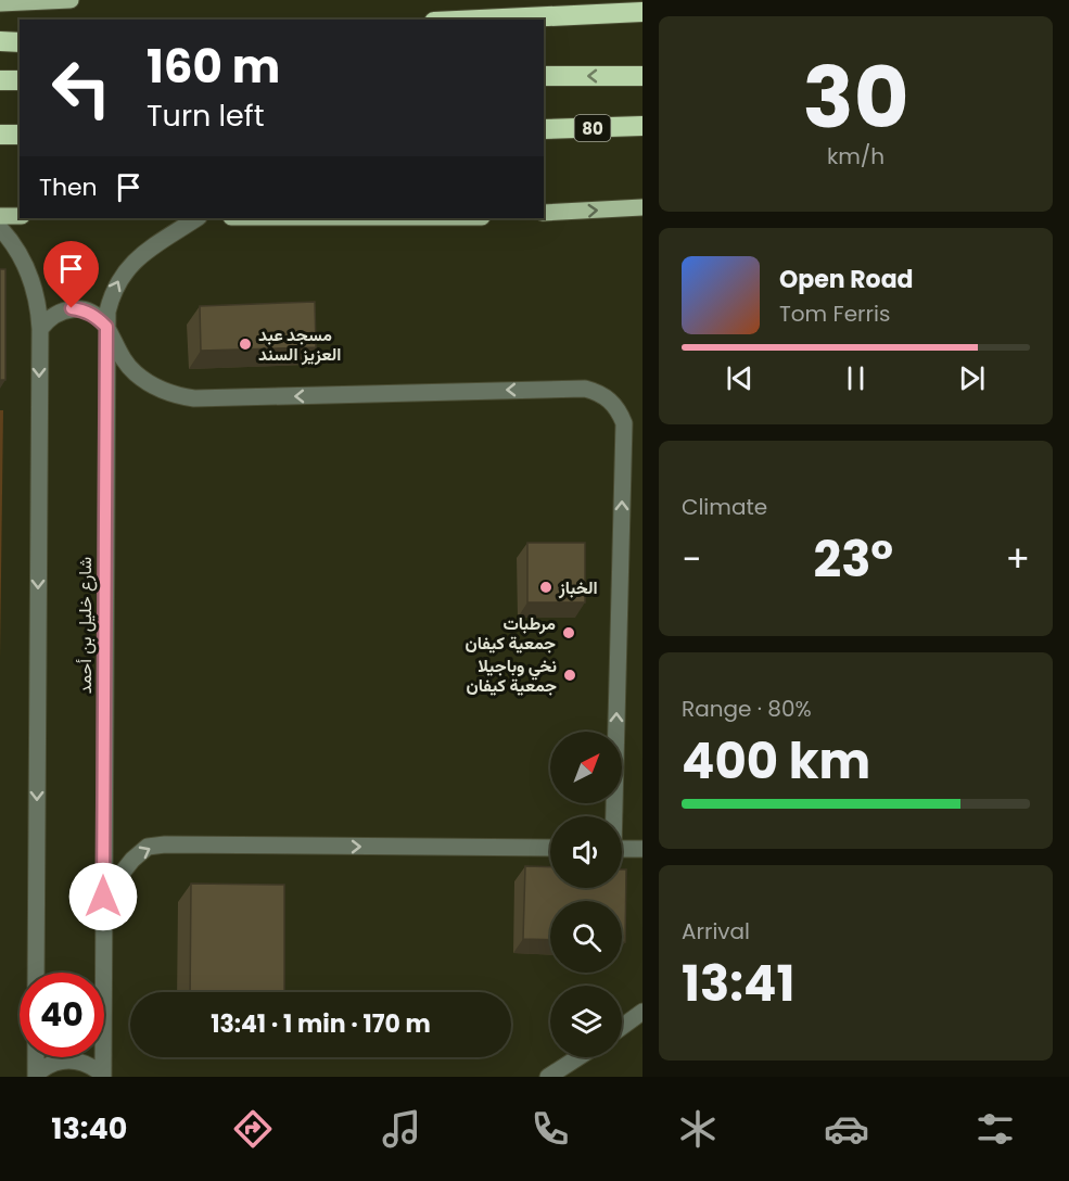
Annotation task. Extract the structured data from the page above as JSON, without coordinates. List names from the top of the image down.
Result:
{
  "streets": {
    "highway": ["80"],
    "street": ["شارع خليل بن أحمد"]
  },
  "places": [
    "مسجد عبد العزيز السند",
    "الخباز",
    "مرطبات جمعية كيفان",
    "نخي وباجيلا جمعية كيفان"
  ],
  "north": "top right",
  "page": {
    "tile": [
      ["30", "km/h"],
      "Climate",
      ["Range · 80%", "400 km"],
      ["Arrival", "13:41"]
    ],
    "turn": ["160 m", "Turn left"],
    "then": "Then",
    "song": ["Open Road", "Tom Ferris"],
    "heat": ["−", "23°", "+"],
    "limit": "40",
    "trip": "13:41 · 1 min · 170 m",
    "tabs": "13:40"
  }
}
